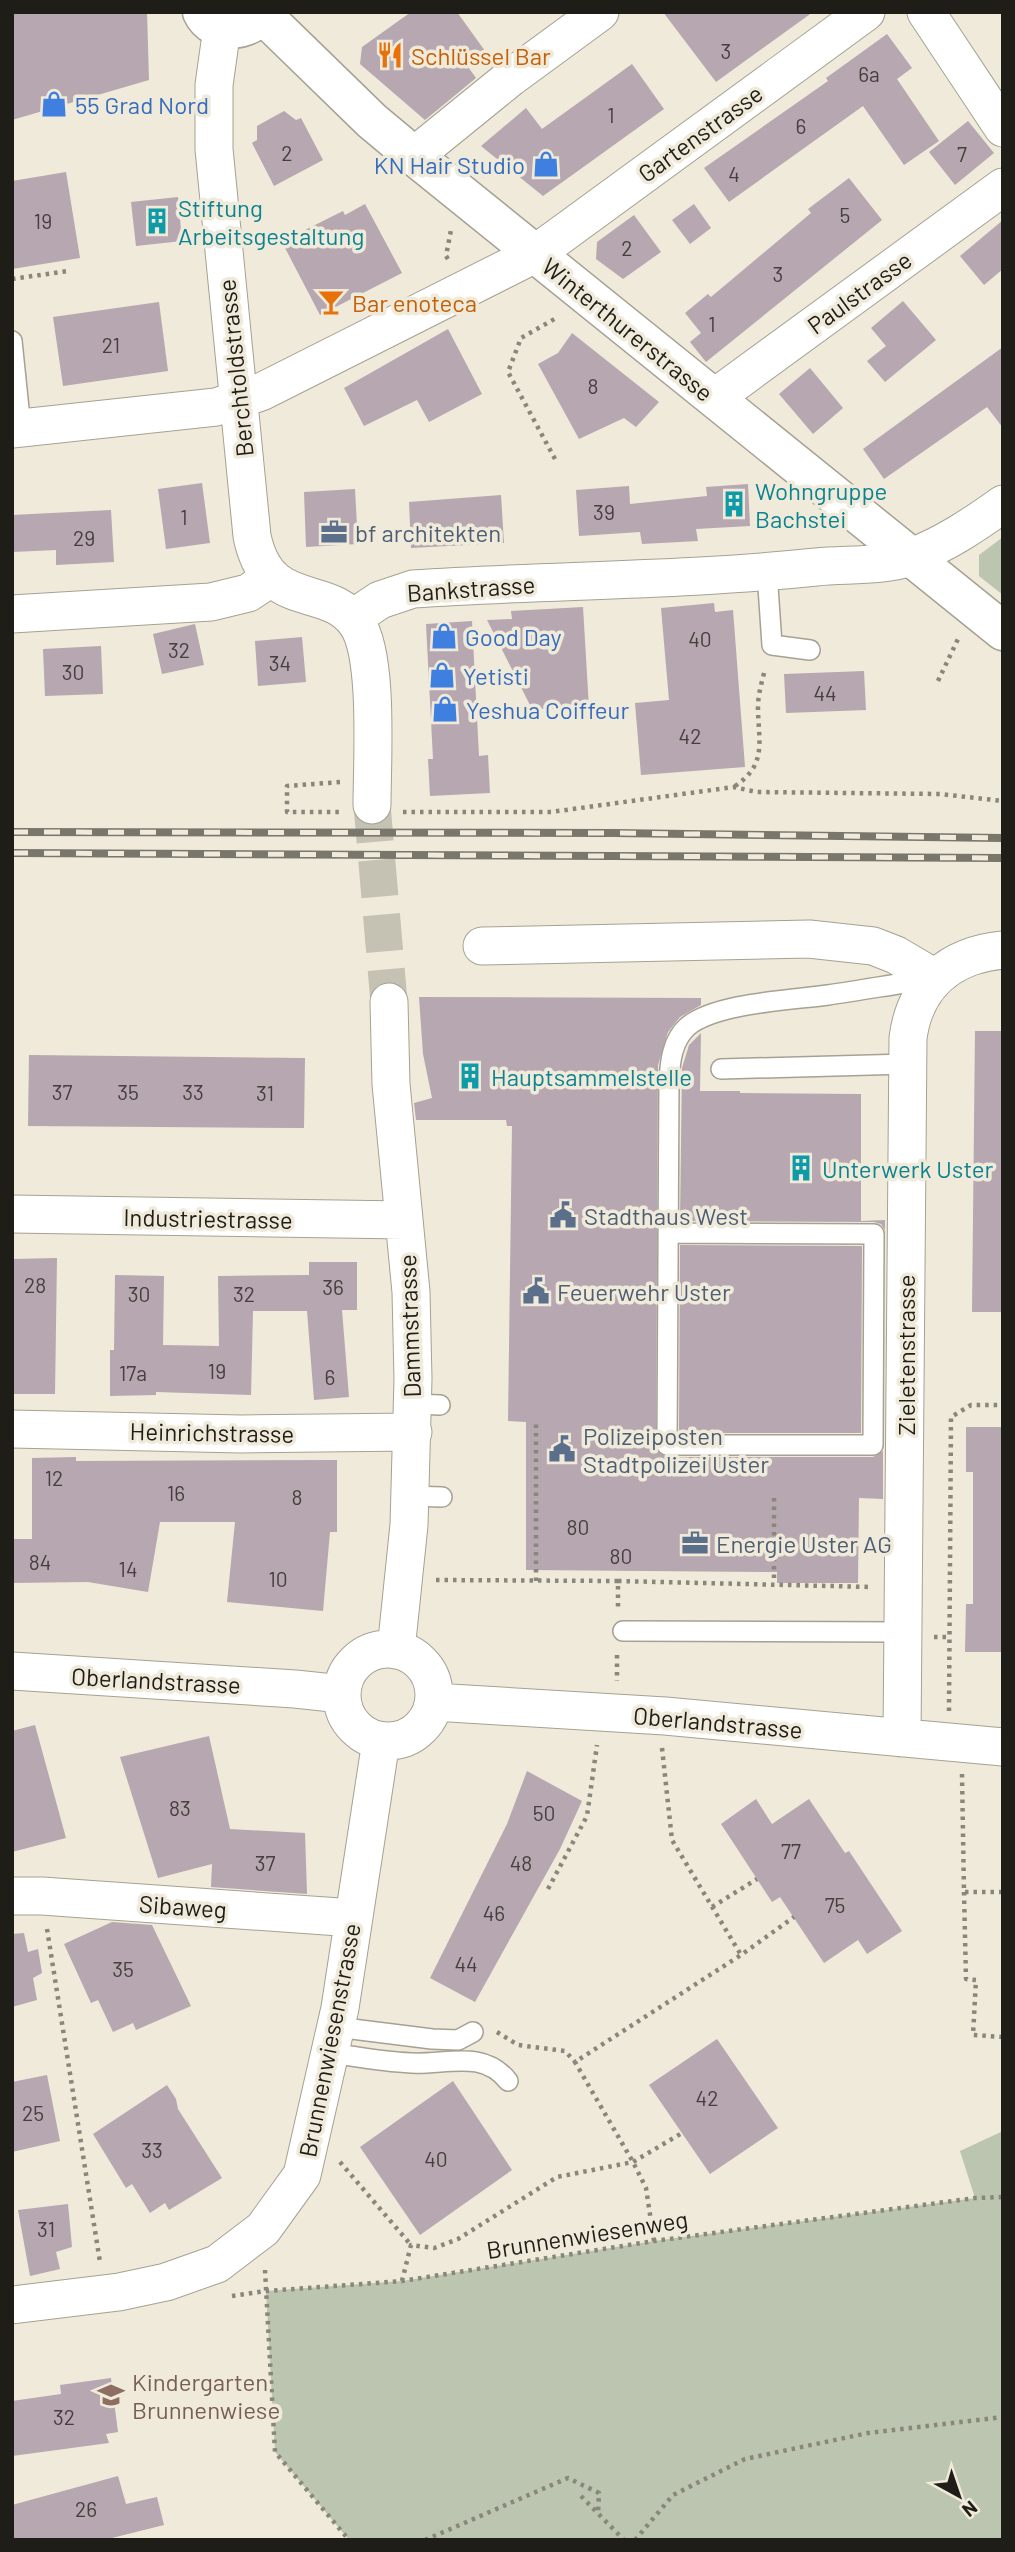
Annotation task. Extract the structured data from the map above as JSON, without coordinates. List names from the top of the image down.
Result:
{
  "streets": {
    "main road": ["Winterthurerstrasse"],
    "street": [
      "Gartenstrasse",
      "Paulstrasse",
      "Berchtoldstrasse",
      "Bankstrasse",
      "Industriestrasse",
      "Dammstrasse",
      "Zieletenstrasse",
      "Heinrichstrasse",
      "Oberlandstrasse",
      "Sibaweg",
      "Brunnenwiesenstrasse"
    ],
    "path": ["Brunnenwiesenweg"]
  },
  "crossings": [
    ["Gartenstrasse", "Winterthurerstrasse"],
    ["Gartenstrasse", "Berchtoldstrasse"],
    ["Paulstrasse", "Winterthurerstrasse"],
    ["Winterthurerstrasse", "Bankstrasse"],
    ["Industriestrasse", "Dammstrasse"],
    ["Dammstrasse", "Heinrichstrasse"],
    ["Dammstrasse", "Oberlandstrasse"],
    ["Dammstrasse", "Brunnenwiesenstrasse"],
    ["Zieletenstrasse", "Oberlandstrasse"],
    ["Oberlandstrasse", "Brunnenwiesenstrasse"],
    ["Sibaweg", "Brunnenwiesenstrasse"]
  ],
  "places": {
    "restaurant": ["Schlüssel Bar"],
    "shop": [
      "55 Grad Nord",
      "KN Hair Studio",
      "Good Day",
      "Yetisti",
      "Yeshua Coiffeur"
    ],
    "building": [
      "Stiftung Arbeitsgestaltung",
      "Wohngruppe Bachstei",
      "Hauptsammelstelle",
      "Unterwerk Uster"
    ],
    "bar": ["Bar enoteca"],
    "office": ["bf architekten", "Energie Uster AG"],
    "public building": ["Stadthaus West", "Feuerwehr Uster", "Polizeiposten Stadtpolizei Uster"],
    "school or university": ["Kindergarten Brunnenwiese"]
  },
  "house_numbers": [
    "3",
    "6a",
    "1",
    "6",
    "2",
    "7",
    "4",
    "5",
    "19",
    "2",
    "3",
    "1",
    "21",
    "8",
    "39",
    "1",
    "29",
    "40",
    "32",
    "34",
    "30",
    "44",
    "42",
    "37",
    "35",
    "33",
    "31",
    "28",
    "36",
    "30",
    "32",
    "19",
    "17a",
    "6",
    "12",
    "16",
    "8",
    "80",
    "80",
    "84",
    "14",
    "10",
    "83",
    "50",
    "77",
    "37",
    "48",
    "75",
    "46",
    "44",
    "35",
    "42",
    "25",
    "33",
    "40",
    "31",
    "32",
    "26"
  ],
  "north": "bottom right"
}
